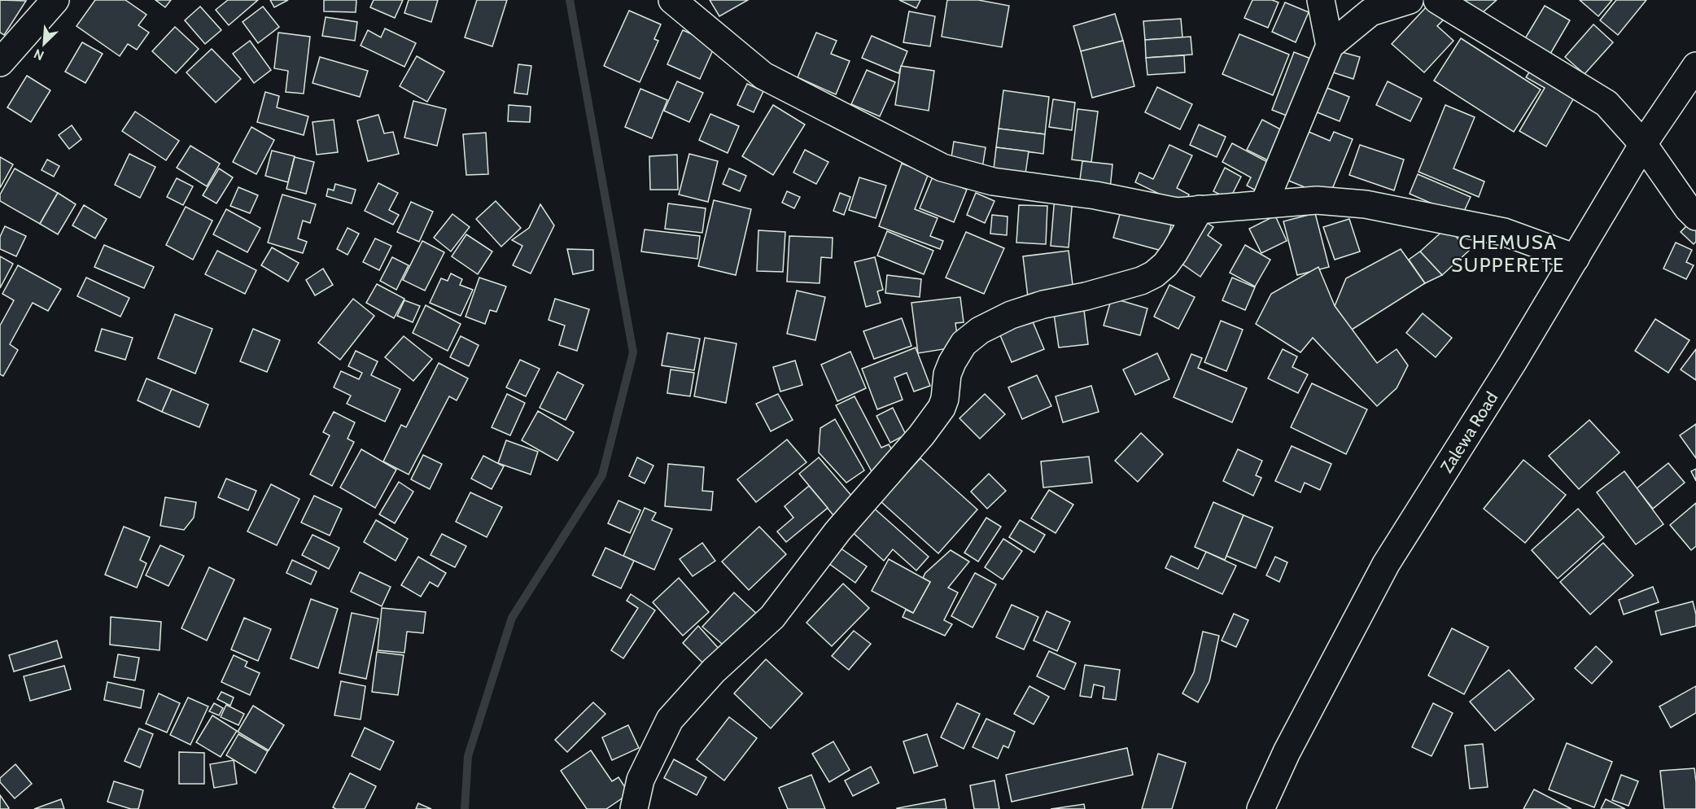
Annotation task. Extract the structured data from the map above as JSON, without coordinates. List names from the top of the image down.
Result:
{
  "streets": {
    "main road": ["Zalewa Road"]
  },
  "districts": ["CHEMUSA SUPPERETE"],
  "north": "bottom left"
}
